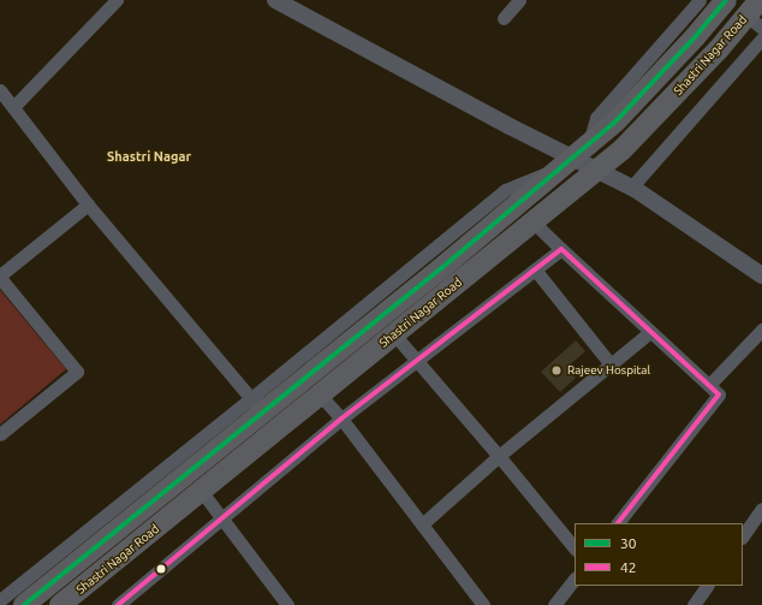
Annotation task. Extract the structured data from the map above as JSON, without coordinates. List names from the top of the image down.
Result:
{
  "streets": {
    "highway": ["Shastri Nagar Road"]
  },
  "districts": ["Shastri Nagar"],
  "places": ["Rajeev Hospital"],
  "lines": ["transit line 30", "transit line 42"],
  "legend": ["30", "42"]
}
